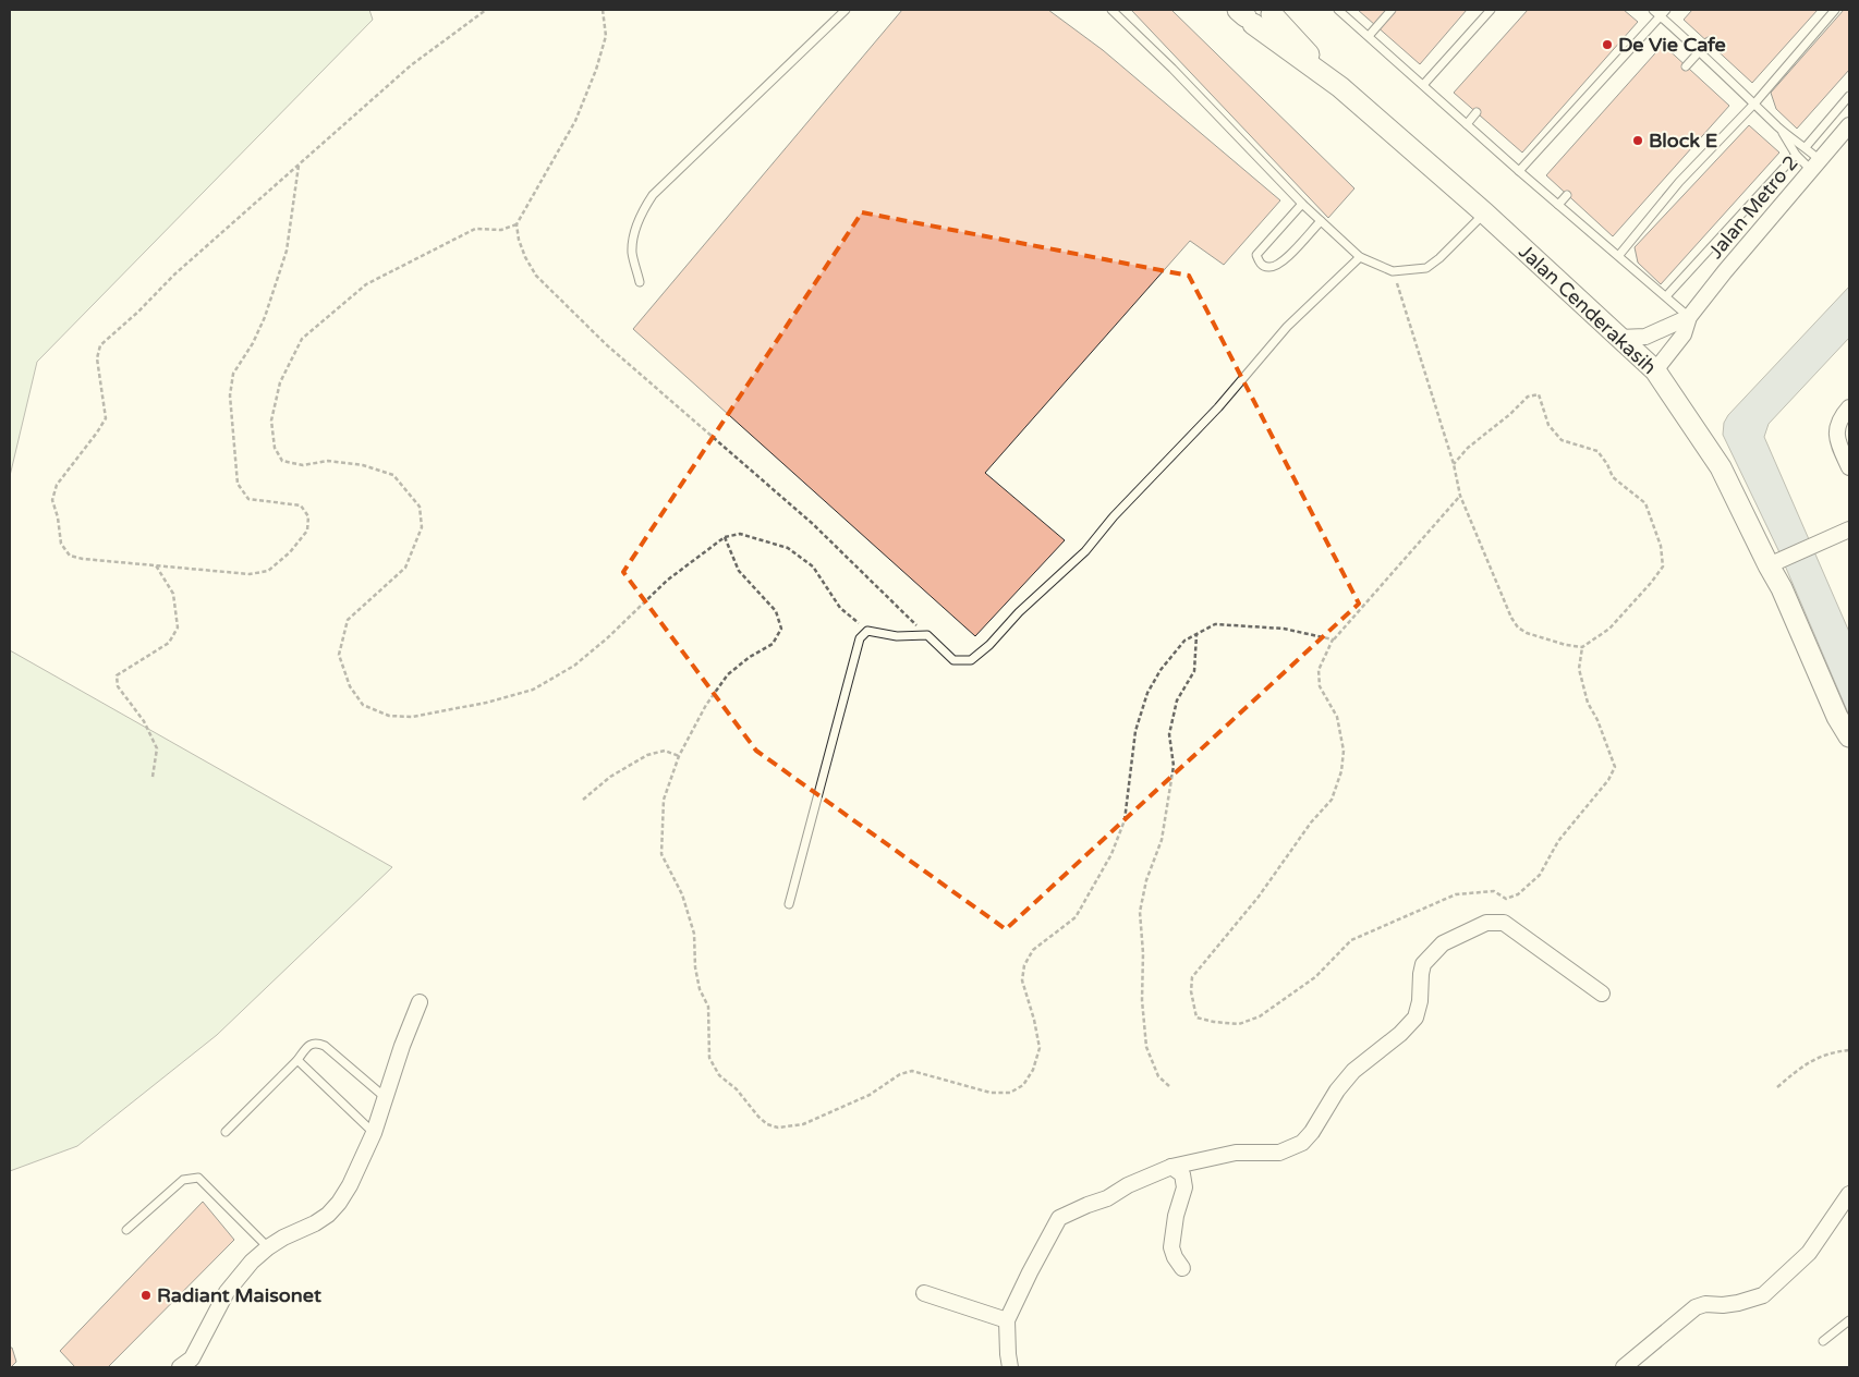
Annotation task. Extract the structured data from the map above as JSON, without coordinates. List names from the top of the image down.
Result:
{
  "streets": {
    "street": ["Jalan Metro 2", "Jalan Cenderakasih"]
  },
  "crossings": [
    ["Jalan Metro 2", "Jalan Cenderakasih"]
  ],
  "places": ["De Vie Cafe", "Block E", "Radiant Maisonet"]
}
